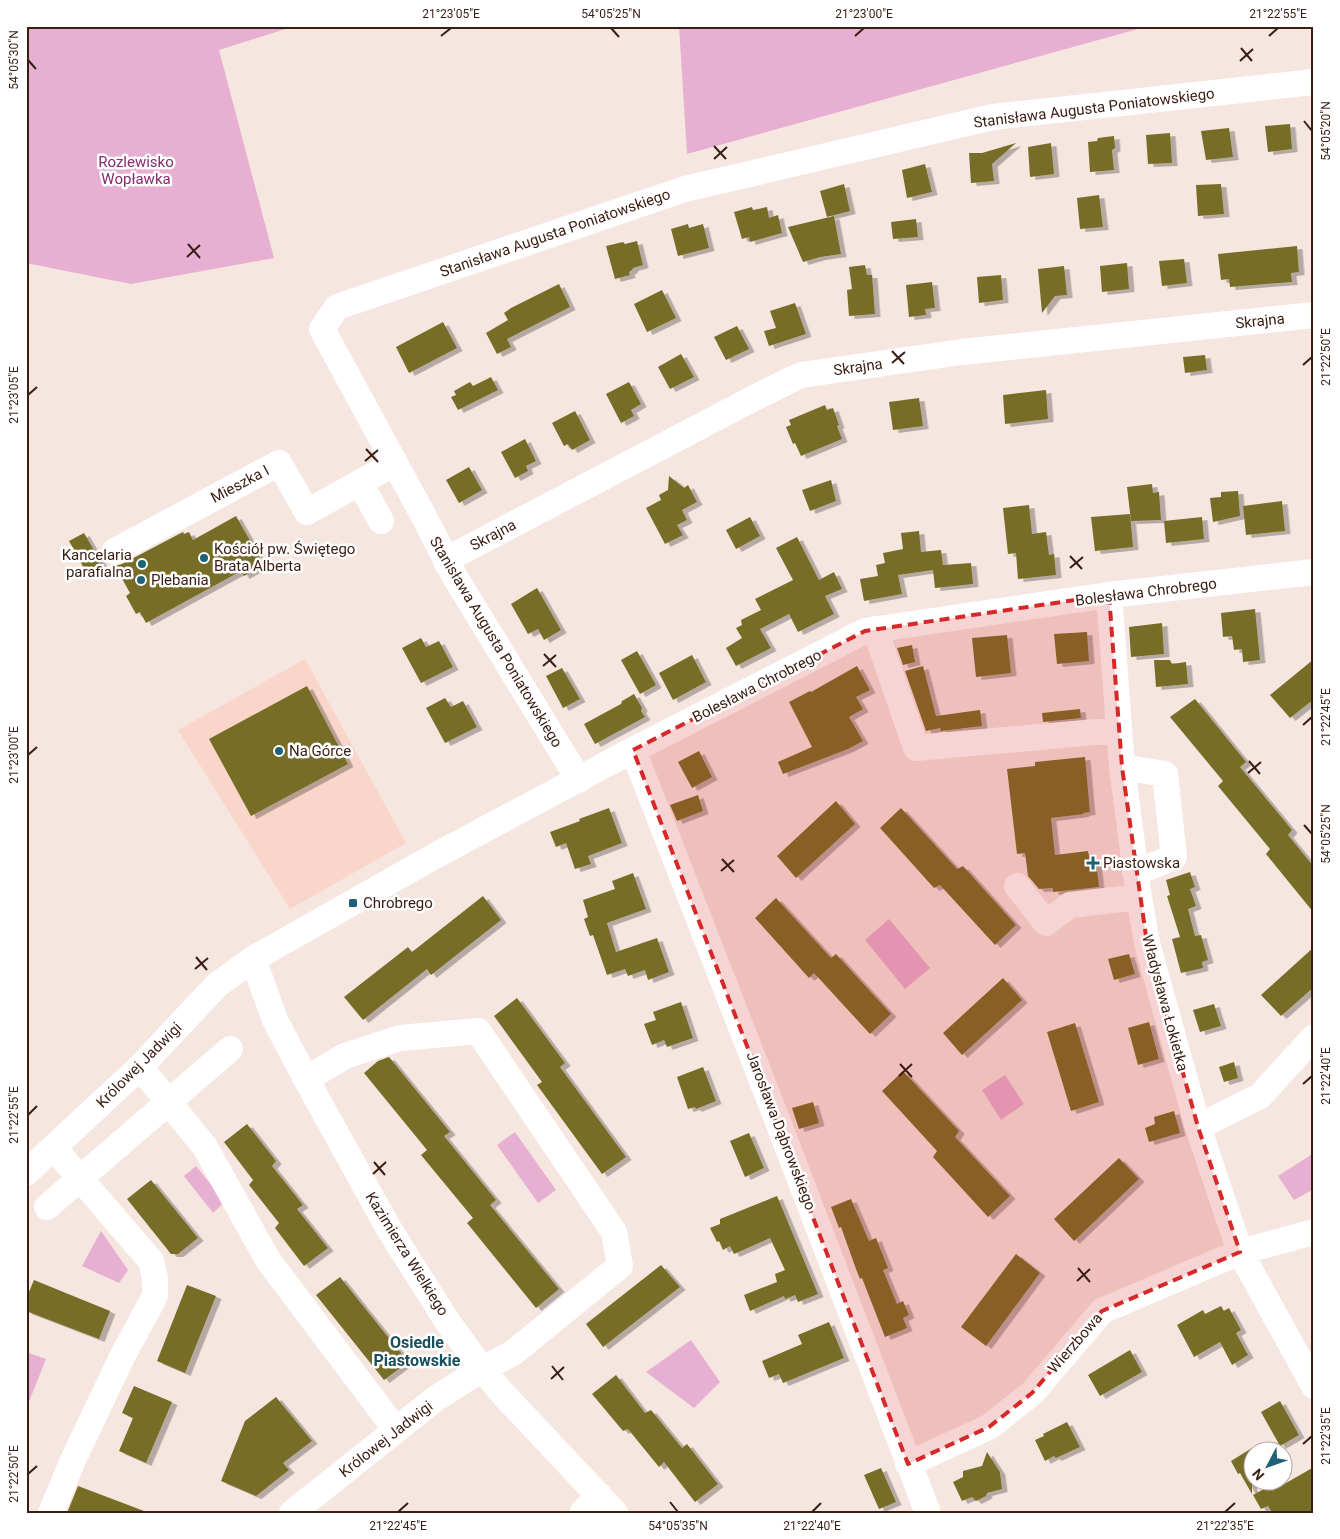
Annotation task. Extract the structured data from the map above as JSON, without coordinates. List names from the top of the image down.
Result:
{
  "streets": {
    "street": [
      "Stanisława Augusta Poniatowskiego",
      "Skrajna",
      "Mieszka I",
      "Bolesława Chrobrego",
      "Władysława Łokietka",
      "Królowej Jadwigi",
      "Jarosława Dąbrowskiego",
      "Kazimierza Wielkiego",
      "Wierzbowa"
    ]
  },
  "crossings": [
    ["Stanisława Augusta Poniatowskiego", "Skrajna"],
    ["Stanisława Augusta Poniatowskiego", "Mieszka I"],
    ["Stanisława Augusta Poniatowskiego", "Bolesława Chrobrego"],
    ["Bolesława Chrobrego", "Władysława Łokietka"],
    ["Bolesława Chrobrego", "Królowej Jadwigi"],
    ["Bolesława Chrobrego", "Jarosława Dąbrowskiego"],
    ["Bolesława Chrobrego", "Kazimierza Wielkiego"],
    ["Władysława Łokietka", "Wierzbowa"],
    ["Królowej Jadwigi", "Kazimierza Wielkiego"],
    ["Jarosława Dąbrowskiego", "Wierzbowa"]
  ],
  "districts": ["Osiedle Piastowskie"],
  "parks": ["Rozlewisko Wopławka"],
  "places": {
    "other": [
      "Kościół pw. Świętego Brata Alberta",
      "Kancelaria parafialna",
      "Plebania",
      "Na Górce"
    ],
    "health": ["Piastowska"],
    "transit": ["Chrobrego"]
  },
  "north": "bottom left",
  "coordinates": [
    "21°23'05\"E",
    "54°05'25\"N",
    "21°23'00\"E",
    "21°22'55\"E",
    "54°05'30\"N",
    "54°05'20\"N",
    "21°22'50\"E",
    "21°22'45\"E",
    "21°22'40\"E",
    "21°22'35\"E",
    "54°05'35\"N"
  ]
}
